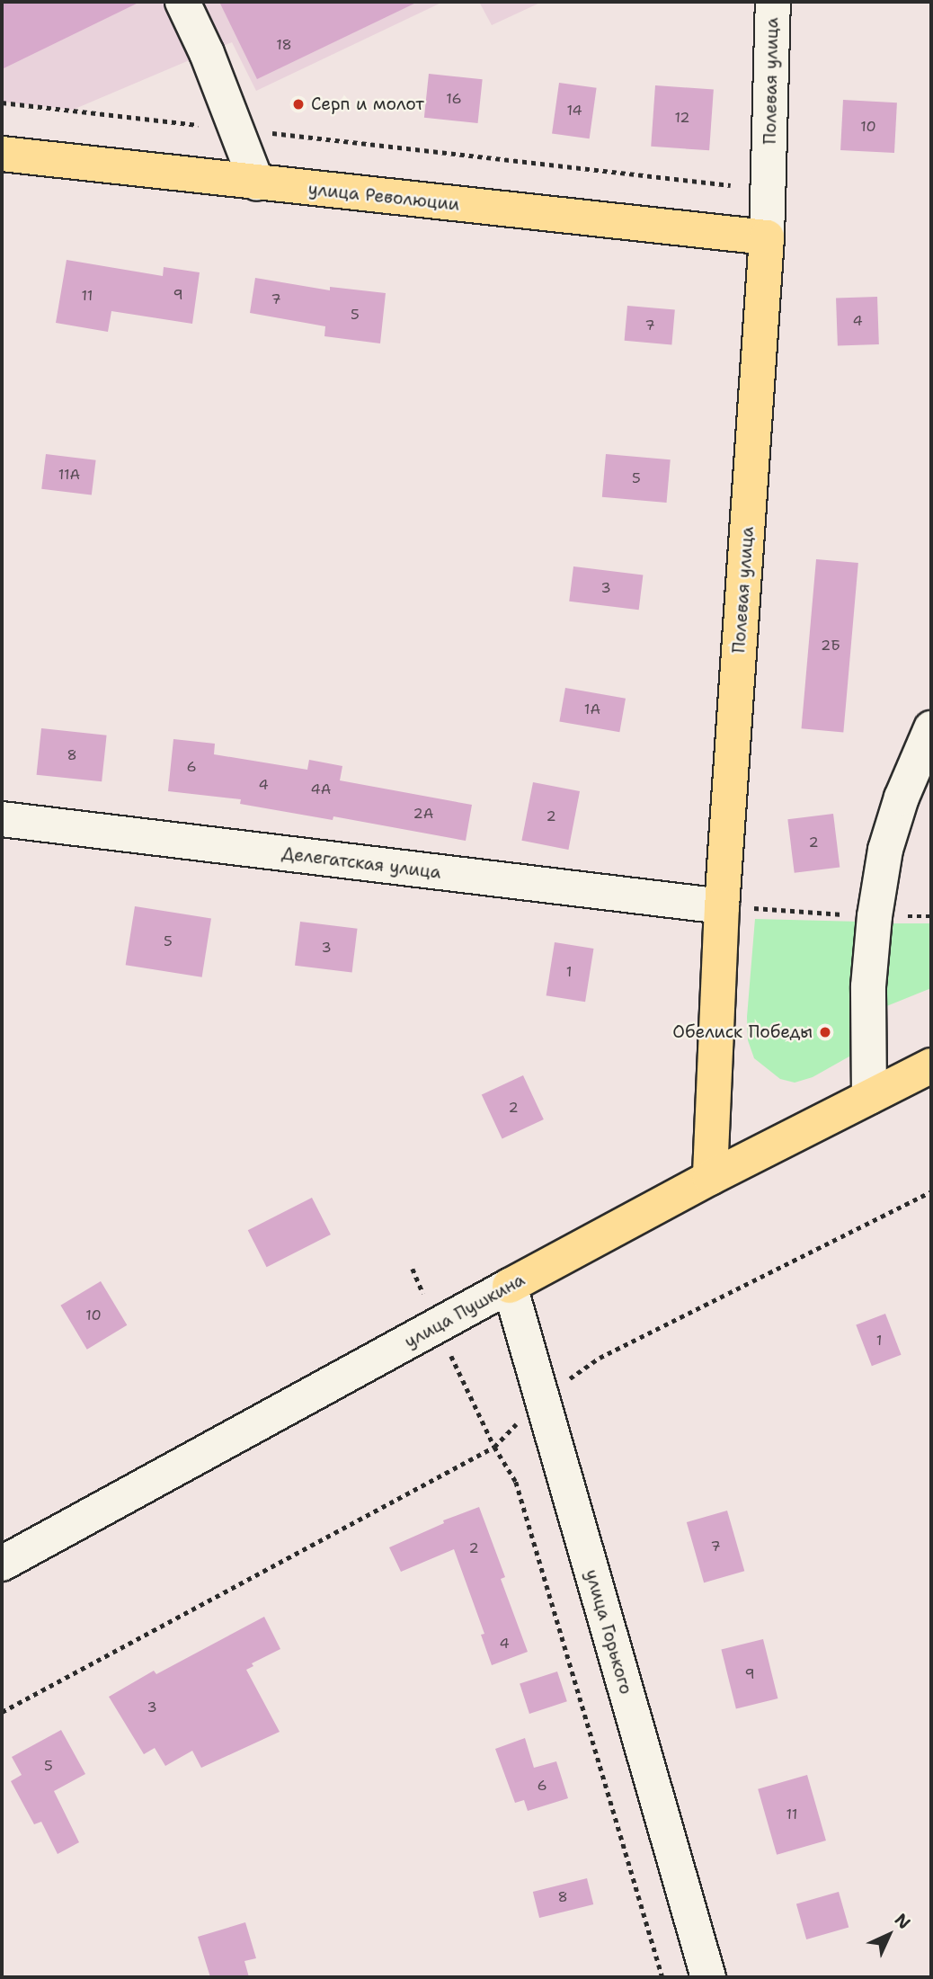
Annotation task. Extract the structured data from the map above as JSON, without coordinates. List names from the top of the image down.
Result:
{
  "streets": {
    "main road": ["Полевая улица", "улица Революции", "улица Пушкина"],
    "street": ["Делегатская улица", "улица Горького"]
  },
  "crossings": [
    ["Полевая улица", "улица Революции"],
    ["Полевая улица", "Делегатская улица"],
    ["Полевая улица", "улица Пушкина"],
    ["улица Пушкина", "улица Горького"]
  ],
  "places": ["Серп и молот", "Обелиск Победы"],
  "house_numbers": [
    "18",
    "16",
    "14",
    "12",
    "10",
    "9",
    "11",
    "7",
    "5",
    "4",
    "7",
    "11А",
    "5",
    "3",
    "2Б",
    "1А",
    "8",
    "6",
    "4",
    "4А",
    "2А",
    "2",
    "2",
    "5",
    "3",
    "1",
    "2",
    "10",
    "1",
    "7",
    "2",
    "4",
    "9",
    "3",
    "5",
    "6",
    "11",
    "8"
  ],
  "north": "top right"
}
